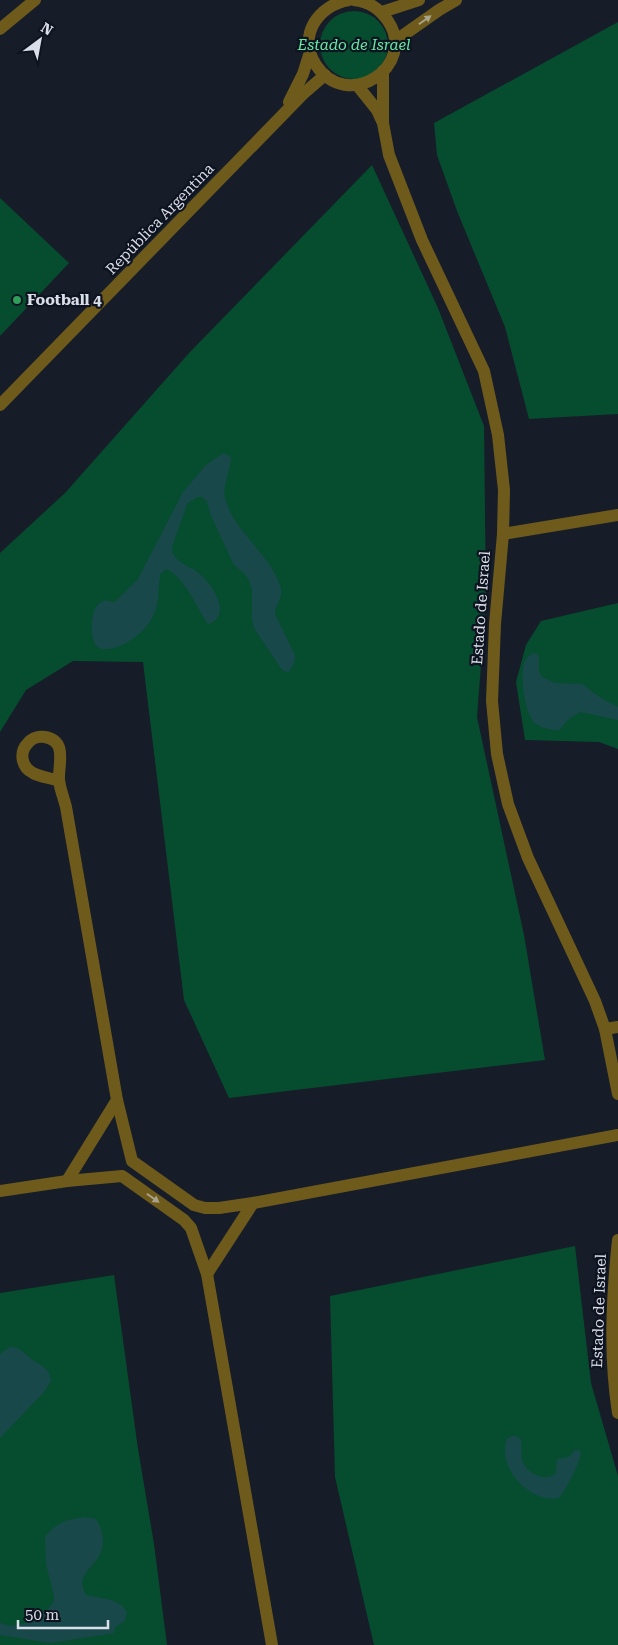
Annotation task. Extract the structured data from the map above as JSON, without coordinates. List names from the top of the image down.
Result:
{
  "streets": {
    "street": ["República Argentina", "Estado de Israel"]
  },
  "parks": ["Estado de Israel"],
  "places": ["Football 4"],
  "scale_bar": "50 m",
  "north": "top right"
}
